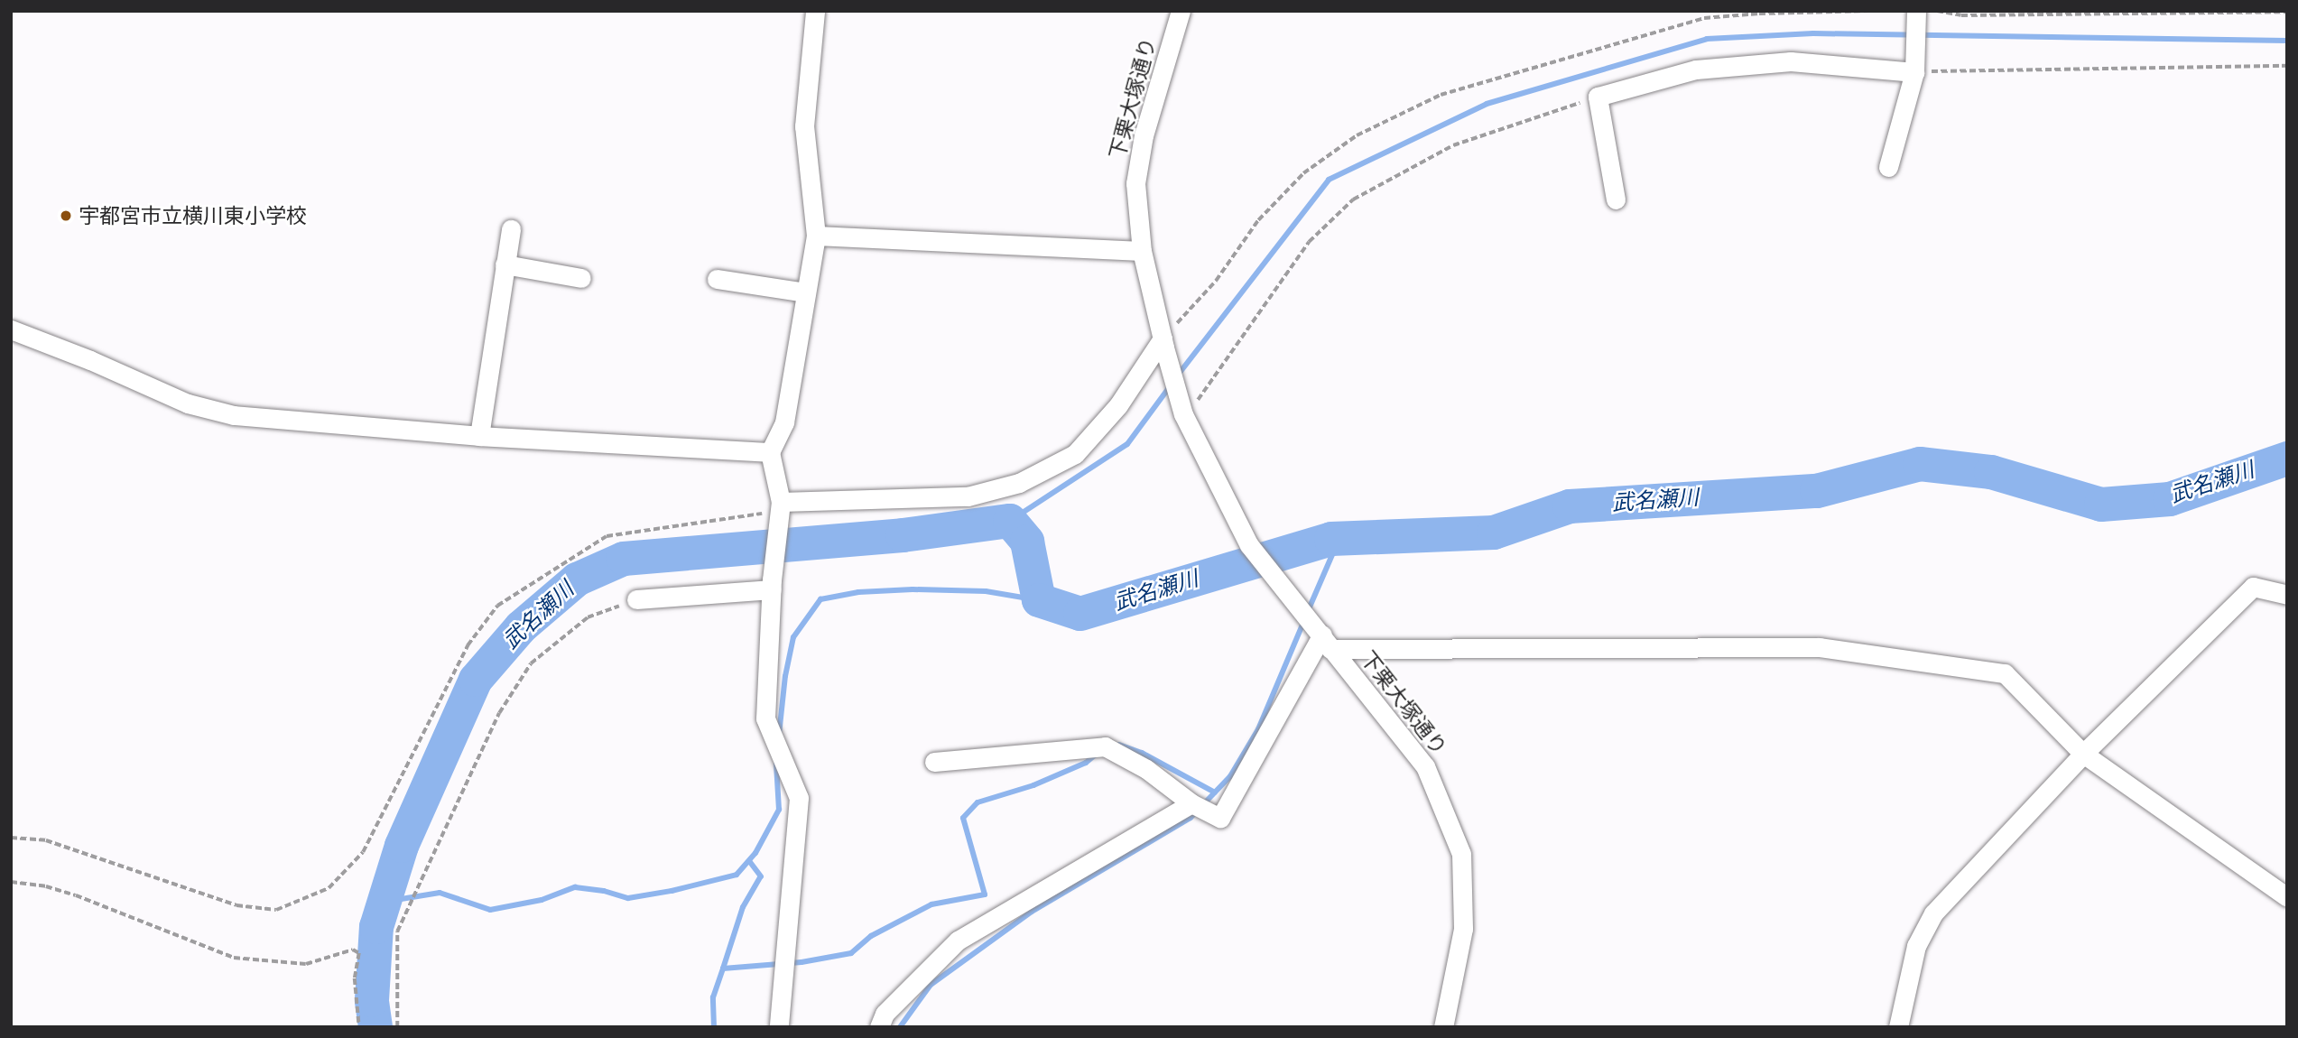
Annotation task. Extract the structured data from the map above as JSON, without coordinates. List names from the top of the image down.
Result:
{
  "streets": {
    "street": ["下栗大塚通り"]
  },
  "water": ["武名瀬川"],
  "places": ["宇都宮市立横川東小学校"]
}
